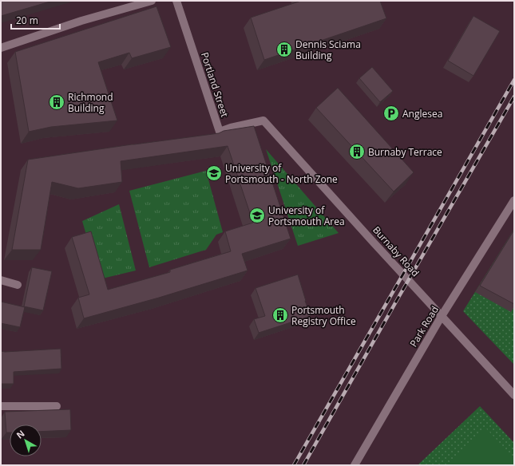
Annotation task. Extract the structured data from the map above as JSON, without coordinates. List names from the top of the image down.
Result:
{
  "streets": {
    "street": ["Portland Street", "Burnaby Road", "Park Road"]
  },
  "crossings": [
    ["Portland Street", "Burnaby Road"],
    ["Burnaby Road", "Park Road"]
  ],
  "places": {
    "building": [
      "Dennis Sciama Building",
      "Richmond Building",
      "Burnaby Terrace",
      "Portsmouth Registry Office"
    ],
    "parking": ["Anglesea"],
    "school or university": ["University of Portsmouth - North Zone", "University of Portsmouth Area"]
  },
  "scale_bar": "20 m",
  "north": "top left"
}
